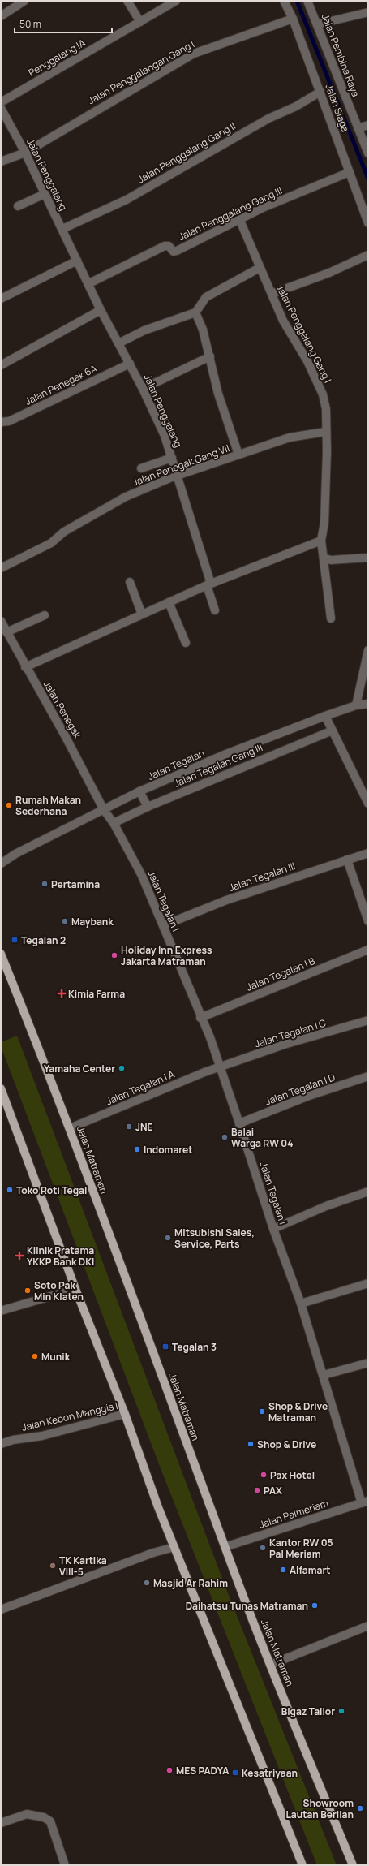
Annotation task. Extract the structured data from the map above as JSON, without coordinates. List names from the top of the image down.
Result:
{
  "streets": {
    "main road": ["Jalan Matraman"],
    "street": [
      "Jalan Pembina Raya",
      "Penggalang IA",
      "Jalan Penggalangan Gang I",
      "Jalan Siaga",
      "Jalan Penggalang Gang II",
      "Jalan Penggalang",
      "Jalan Penggalang Gang III",
      "Jalan Penggalang Gang I",
      "Jalan Penegak 6A",
      "Jalan Penegak Gang VII",
      "Jalan Penegak",
      "Jalan Tegalan",
      "Jalan Tegalan Gang III",
      "Jalan Tegalan III",
      "Jalan Tegalan I",
      "Jalan Tegalan I B",
      "Jalan Tegalan I C",
      "Jalan Tegalan I A",
      "Jalan Tegalan I D",
      "Jalan Kebon Manggis I",
      "Jalan Palmeriam"
    ]
  },
  "crossings": [
    ["Jalan Penggalangan Gang I", "Jalan Siaga"],
    ["Jalan Penggalangan Gang I", "Jalan Penggalang"],
    ["Jalan Siaga", "Jalan Penggalang Gang II"],
    ["Jalan Siaga", "Jalan Penggalang Gang III"],
    ["Jalan Penggalang Gang II", "Jalan Penggalang"],
    ["Jalan Penggalang", "Jalan Penggalang Gang III"],
    ["Jalan Penggalang", "Jalan Penegak 6A"],
    ["Jalan Penggalang", "Jalan Penegak Gang VII"],
    ["Jalan Penggalang Gang III", "Jalan Penggalang Gang I"],
    ["Jalan Penggalang Gang I", "Jalan Penegak Gang VII"],
    ["Jalan Penegak", "Jalan Tegalan"],
    ["Jalan Penegak", "Jalan Tegalan I"],
    ["Jalan Tegalan", "Jalan Tegalan I"],
    ["Jalan Tegalan Gang III", "Jalan Tegalan I"],
    ["Jalan Tegalan III", "Jalan Tegalan I"],
    ["Jalan Tegalan I", "Jalan Tegalan I B"],
    ["Jalan Tegalan I", "Jalan Tegalan I C"],
    ["Jalan Tegalan I", "Jalan Tegalan I A"],
    ["Jalan Tegalan I", "Jalan Tegalan I D"],
    ["Jalan Tegalan I", "Jalan Palmeriam"],
    ["Jalan Tegalan I C", "Jalan Tegalan I A"],
    ["Jalan Tegalan I A", "Jalan Matraman"],
    ["Jalan Matraman", "Jalan Palmeriam"]
  ],
  "places": {
    "other": [
      "Rumah Makan Sederhana",
      "Pertamina",
      "Maybank",
      "Holiday Inn Express Jakarta Matraman",
      "Yamaha Center",
      "JNE",
      "Balai Warga RW 04",
      "Indomaret",
      "Toko Roti Tegal",
      "Mitsubishi Sales, Service, Parts",
      "Soto Pak Min Klaten",
      "Munik",
      "Shop & Drive Matraman",
      "Shop & Drive",
      "Pax Hotel",
      "PAX",
      "Kantor RW 05 Pal Meriam",
      "TK Kartika VIII-5",
      "Alfamart",
      "Masjid Ar Rahim",
      "Daihatsu Tunas Matraman",
      "Bigaz Tailor",
      "MES PADYA",
      "Showroom Lautan Berlian"
    ],
    "transit": ["Tegalan 2", "Tegalan 3", "Kesatriyaan"],
    "health": ["Kimia Farma", "Klinik Pratama YKKP Bank DKI"]
  },
  "scale_bar": "50 m"
}
